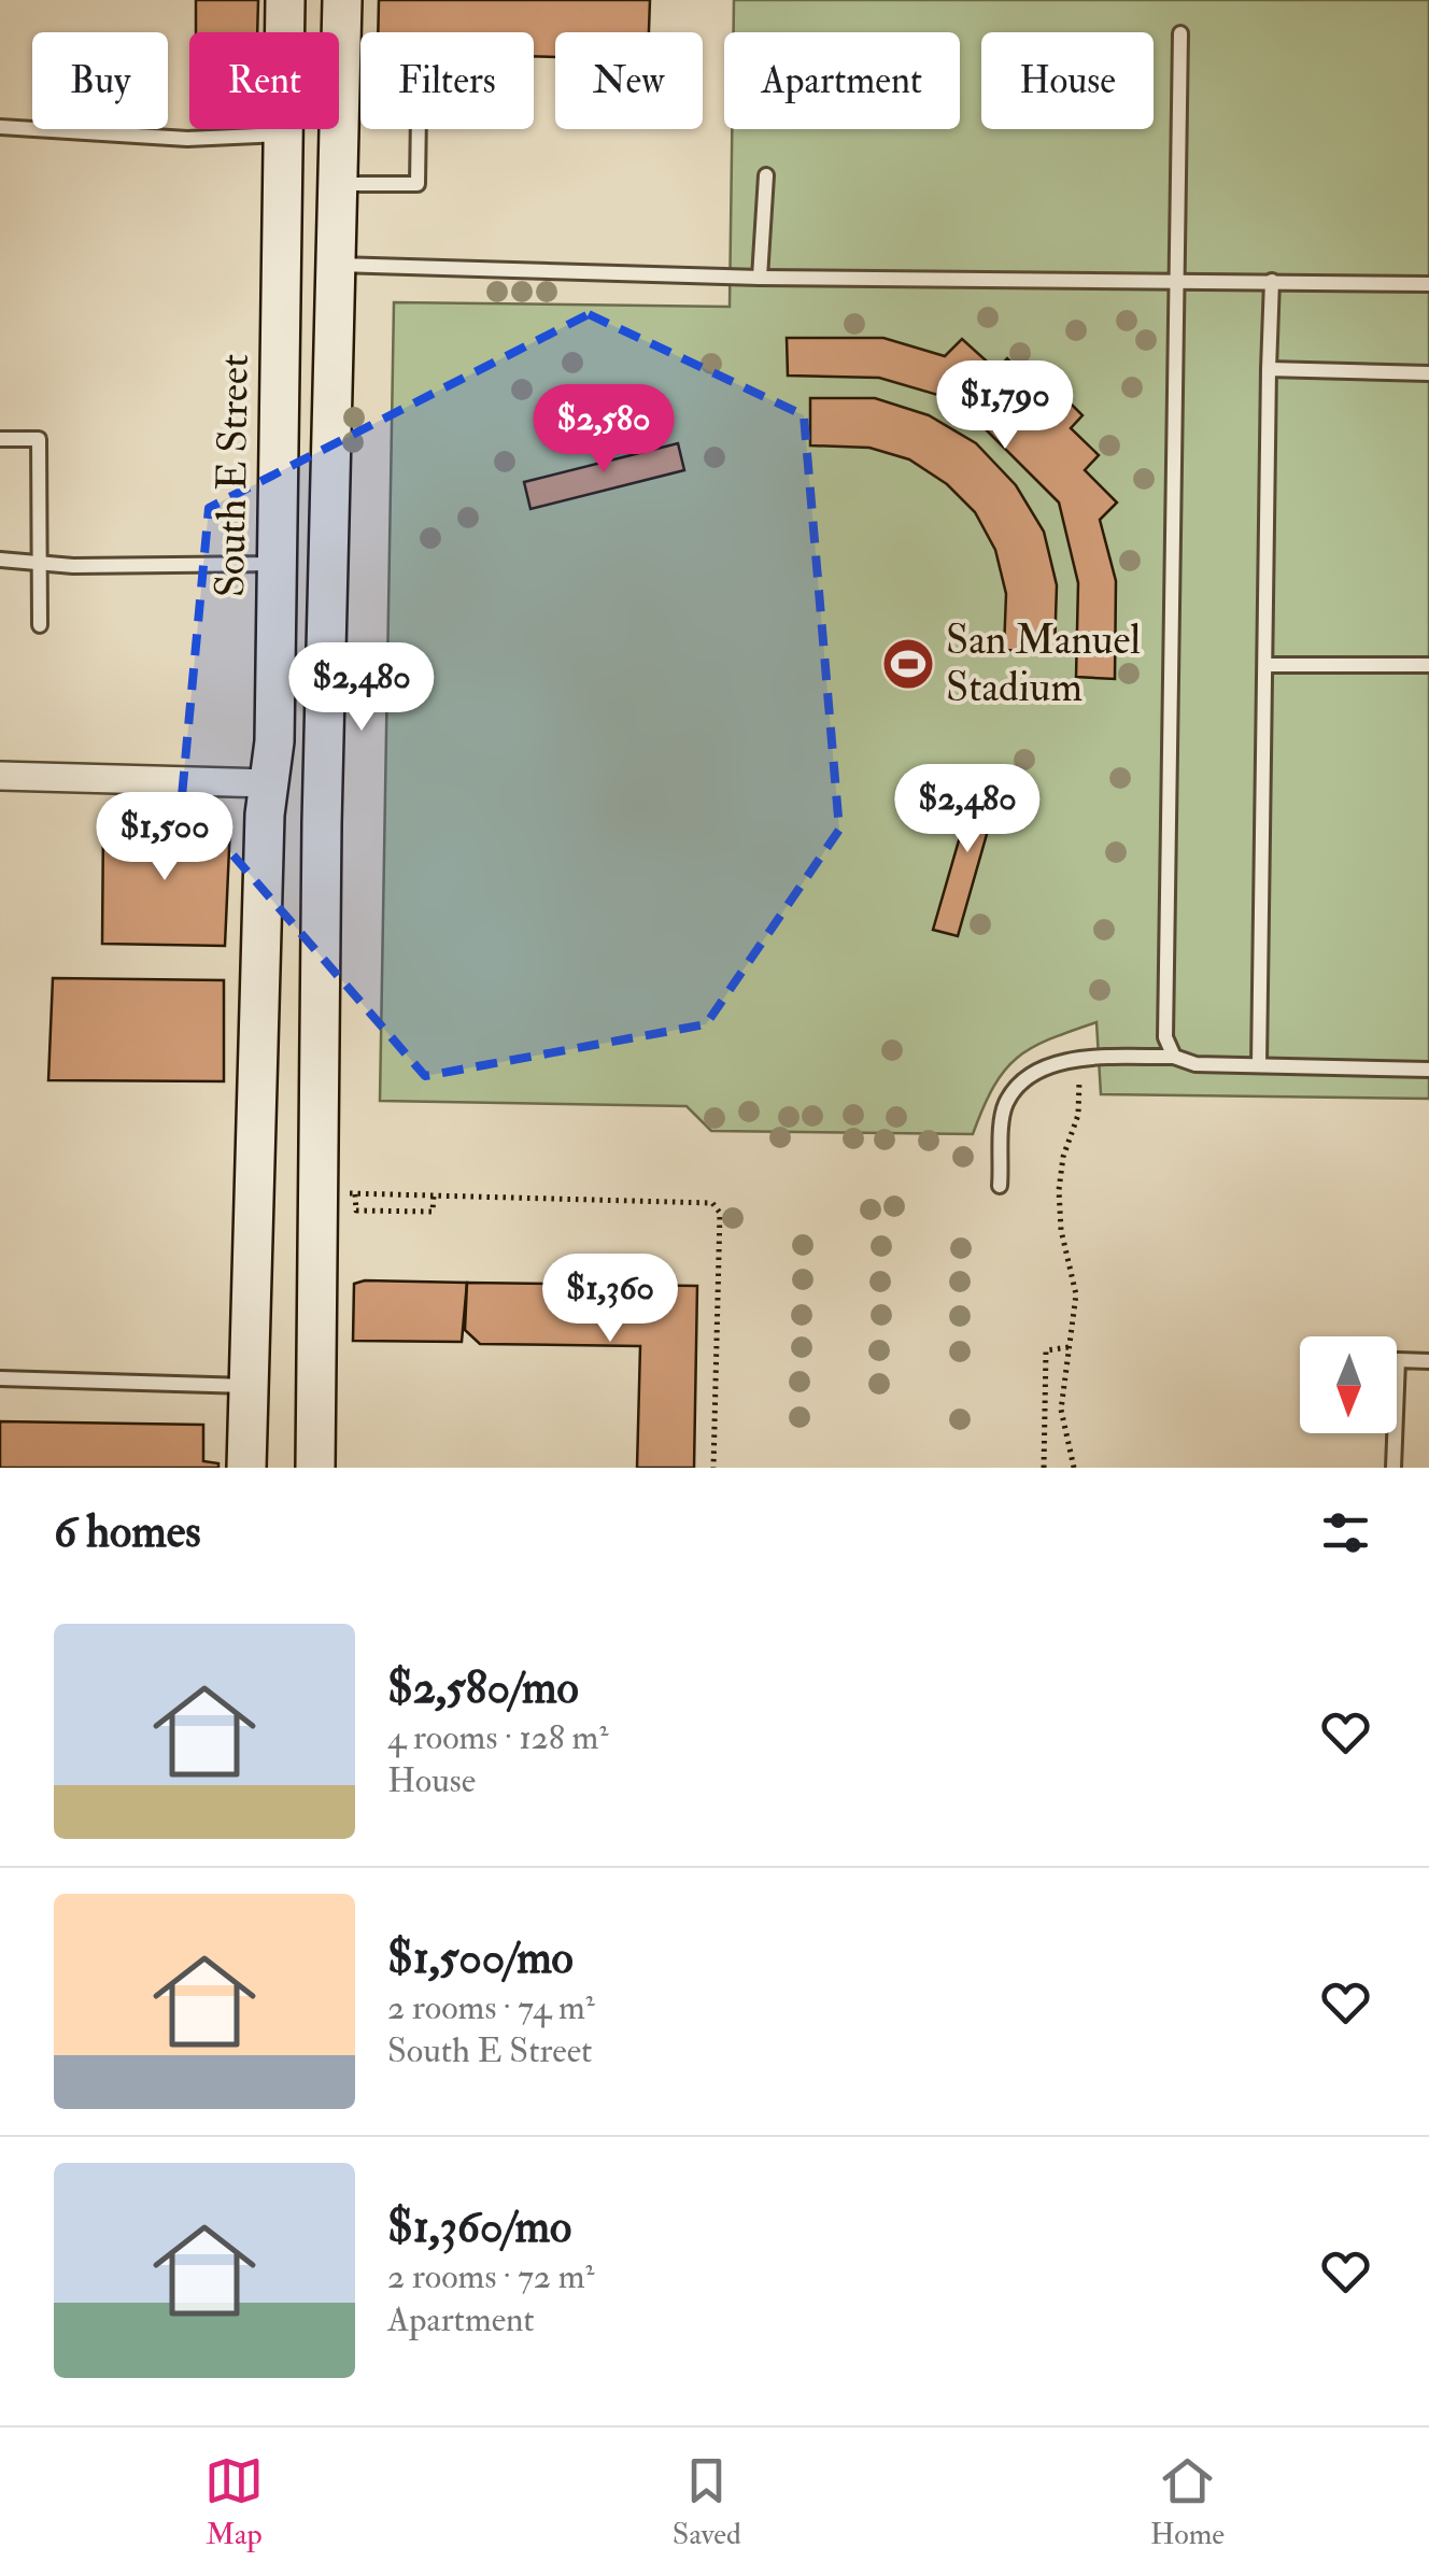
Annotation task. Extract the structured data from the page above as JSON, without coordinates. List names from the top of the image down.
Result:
{
  "streets": {
    "main road": ["South E Street"]
  },
  "places": {
    "sports": ["San Manuel Stadium"]
  },
  "north": "bottom",
  "page": {
    "chip": [
      "Buy",
      "Rent",
      "Filters",
      "New",
      "Apartment",
      "House"
    ],
    "price": [
      "$1,790",
      "$2,580",
      "$2,480",
      "$2,480",
      "$1,500",
      "$1,360"
    ],
    "heading": "6 homes",
    "list": [
      {
        "name": "$2,580/mo",
        "note": "4 rooms · 128 m² · House"
      },
      {
        "name": "$1,500/mo",
        "note": "2 rooms · 74 m² · South E Street"
      },
      {
        "name": "$1,360/mo",
        "note": "2 rooms · 72 m² · Apartment"
      }
    ],
    "tabs": ["Map", "Saved", "Home"]
  }
}
